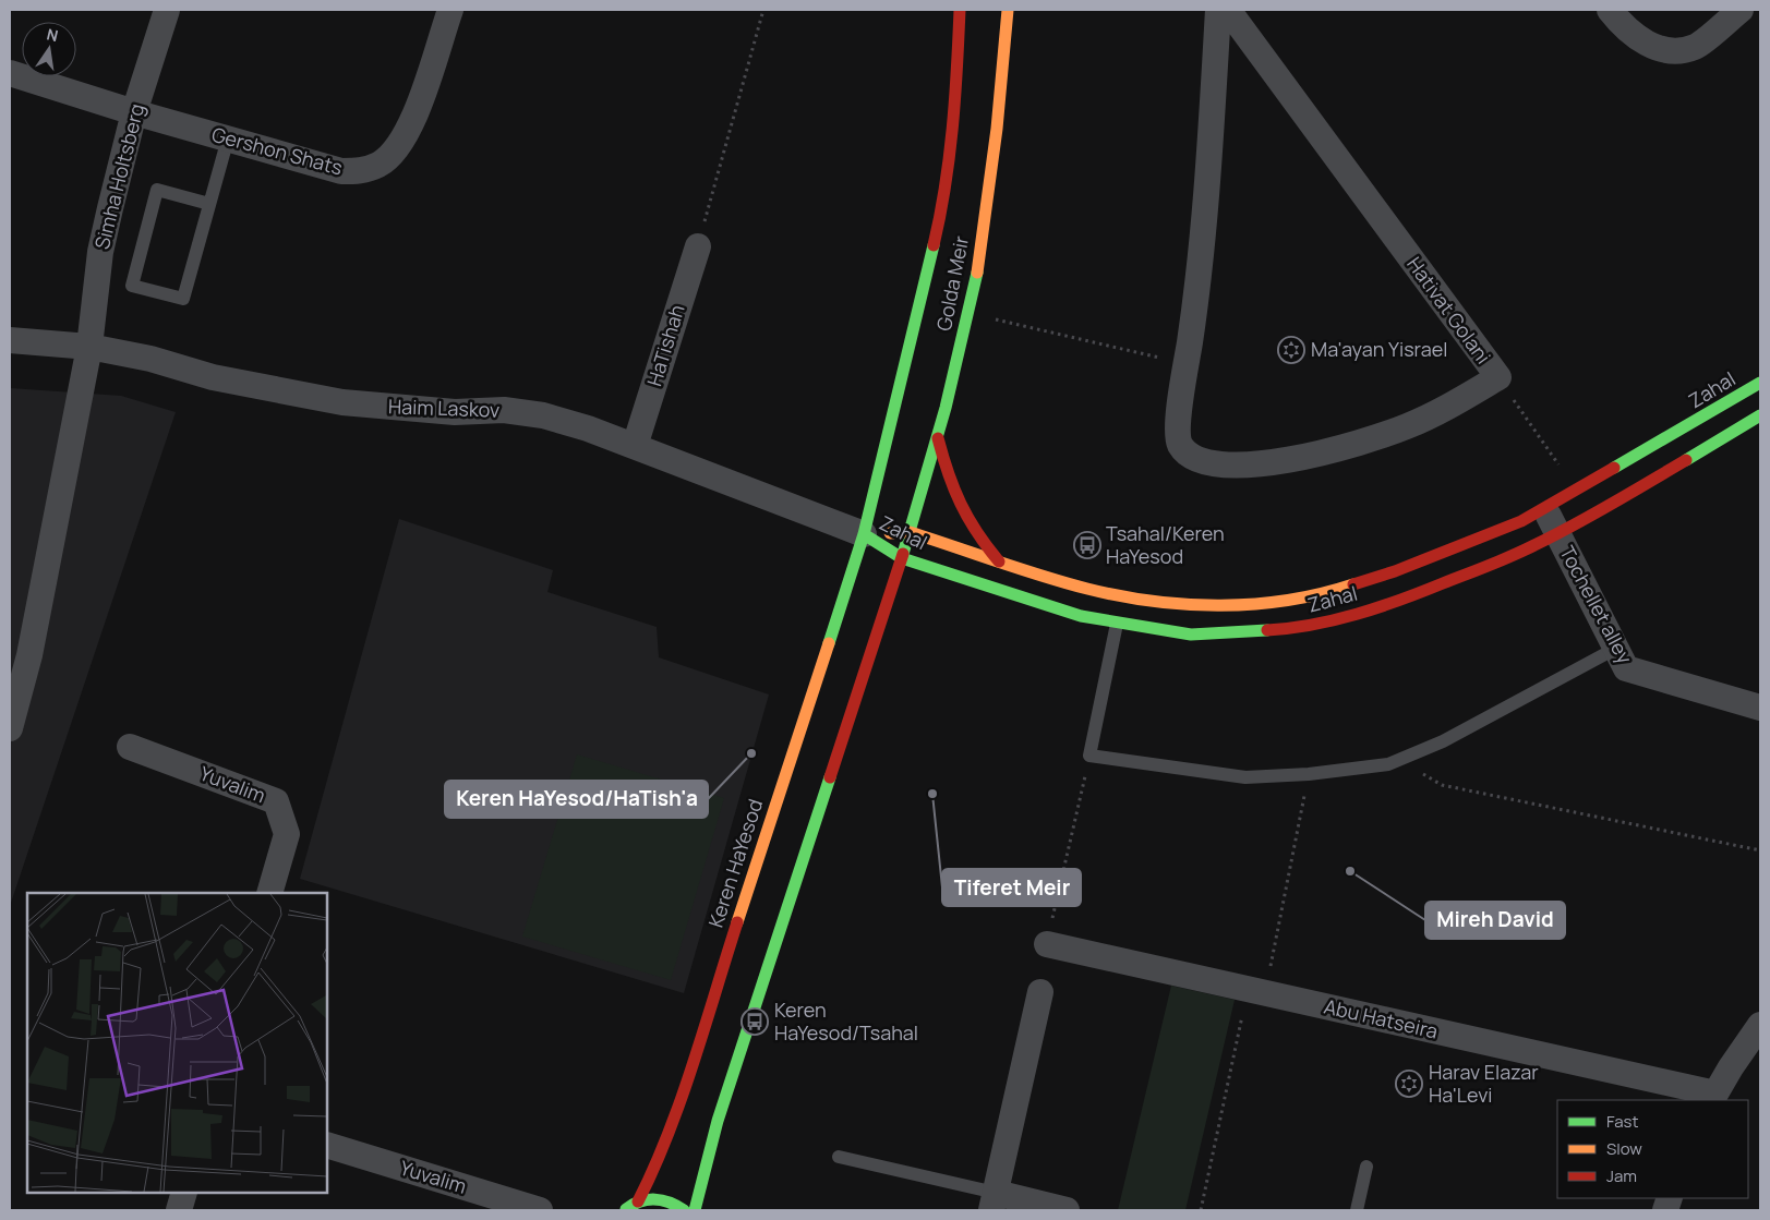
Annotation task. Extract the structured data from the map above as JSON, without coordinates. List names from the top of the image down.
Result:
{
  "streets": {
    "main road": ["Golda Meir", "Zahal", "Keren HaYesod"],
    "street": [
      "Gershon Shats",
      "Simha Holtsberg",
      "Hativat Golani",
      "HaTishah",
      "Haim Laskov",
      "Tochellet alley",
      "Yuvalim",
      "Abu Hatseira"
    ]
  },
  "crossings": [
    ["Gershon Shats", "Simha Holtsberg"],
    ["Simha Holtsberg", "Haim Laskov"],
    ["Golda Meir", "Zahal"],
    ["Golda Meir", "Haim Laskov"],
    ["Golda Meir", "Keren HaYesod"],
    ["HaTishah", "Haim Laskov"],
    ["Zahal", "Haim Laskov"],
    ["Zahal", "Tochellet alley"],
    ["Zahal", "Keren HaYesod"],
    ["Haim Laskov", "Keren HaYesod"]
  ],
  "places": {
    "synagogue": ["Ma'ayan Yisrael", "Harav Elazar Ha'Levi"],
    "bus stop": ["Tsahal/Keren HaYesod", "Keren HaYesod/Tsahal"],
    "other": ["Keren HaYesod/HaTish'a", "Tiferet Meir", "Mireh David"]
  },
  "legend": ["Fast", "Slow", "Jam"],
  "north": "top"
}
